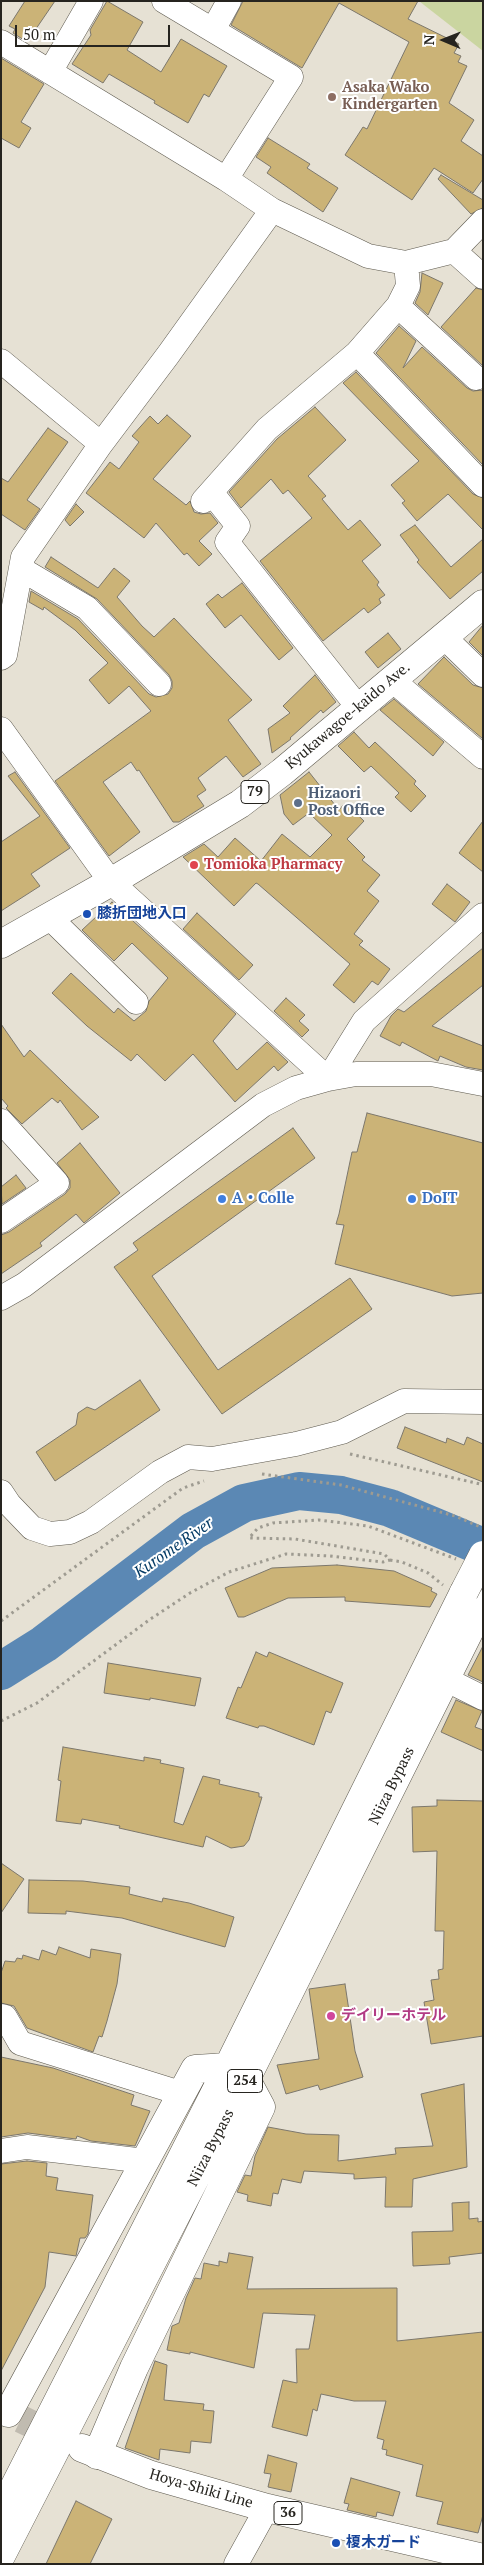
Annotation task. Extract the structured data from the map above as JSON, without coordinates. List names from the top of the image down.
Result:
{
  "streets": {
    "main road": [
      "Kyukawagoe-kaido Ave.",
      "79",
      "Niiza Bypass",
      "254",
      "Hoya-Shiki Line",
      "36"
    ]
  },
  "crossings": [
    ["Niiza Bypass", "254"],
    ["Niiza Bypass", "Hoya-Shiki Line"]
  ],
  "water": ["Kurome River"],
  "places": [
    "Asaka Wako Kindergarten",
    "Hizaori Post Office",
    "Tomioka Pharmacy",
    "膝折団地入口",
    "A・Colle",
    "DoIT",
    "デイリーホテル",
    "榎木ガード"
  ],
  "scale_bar": "50 m",
  "north": "left"
}
